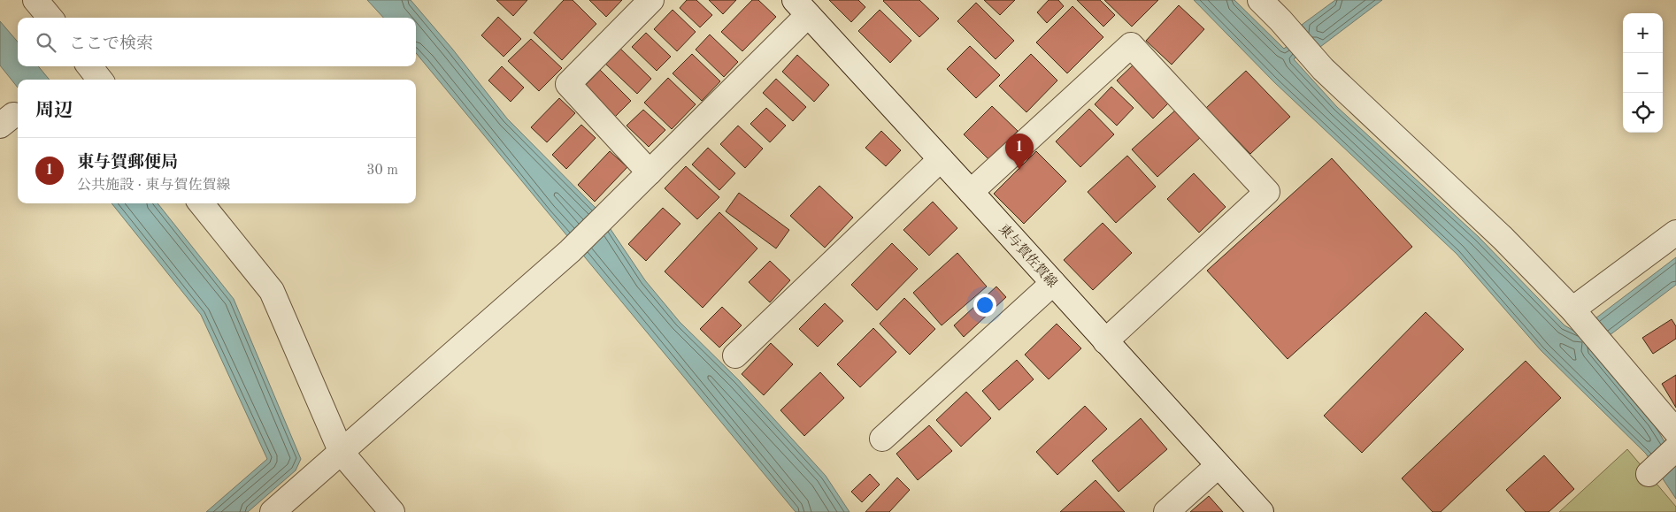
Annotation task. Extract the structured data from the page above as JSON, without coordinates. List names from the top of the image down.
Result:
{
  "streets": {
    "street": ["東与賀佐賀線"]
  },
  "page": {
    "map_buttons": ["+", "−"],
    "search": "ここで検索",
    "heading": "周辺",
    "pins": "1",
    "list": [
      {
        "mark": "1",
        "name": "東与賀郵便局",
        "note": "公共施設 · 東与賀佐賀線",
        "value": "30 m"
      }
    ]
  }
}
